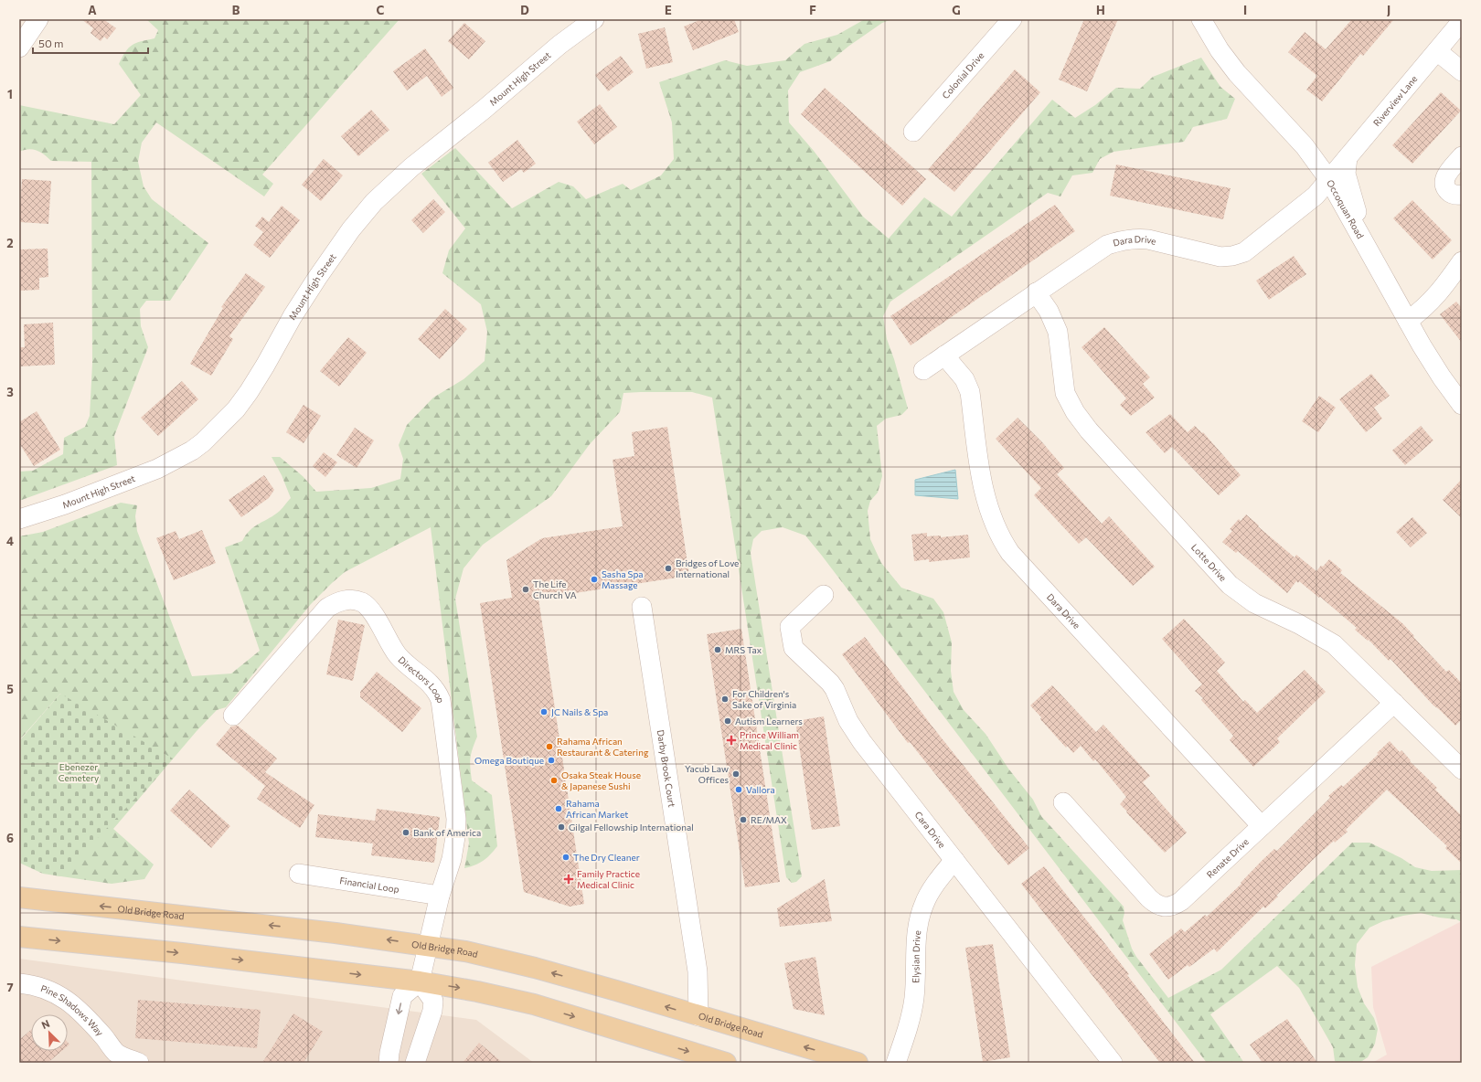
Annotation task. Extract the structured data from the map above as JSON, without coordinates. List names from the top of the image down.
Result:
{
  "streets": {
    "main road": ["Old Bridge Road"],
    "street": [
      "Colonial Drive",
      "Mount High Street",
      "Riverview Lane",
      "Occoquan Road",
      "Dara Drive",
      "Lotte Drive",
      "Directors Loop",
      "Darby Brook Court",
      "Cara Drive",
      "Renate Drive",
      "Financial Loop",
      "Elysian Drive",
      "Pine Shadows Way"
    ]
  },
  "crossings": [
    ["Riverview Lane", "Occoquan Road"],
    ["Riverview Lane", "Dara Drive"],
    ["Occoquan Road", "Dara Drive"],
    ["Dara Drive", "Lotte Drive"],
    ["Dara Drive", "Renate Drive"],
    ["Lotte Drive", "Renate Drive"],
    ["Directors Loop", "Financial Loop"],
    ["Directors Loop", "Old Bridge Road"],
    ["Darby Brook Court", "Old Bridge Road"],
    ["Cara Drive", "Elysian Drive"]
  ],
  "parks": ["Ebenezer Cemetery"],
  "places": {
    "other": [
      "Bridges of Love International",
      "Sasha Spa Massage",
      "The Life Church VA",
      "MRS Tax",
      "For Children's Sake of Virginia",
      "JC Nails & Spa",
      "Autism Learners",
      "Rahama African Restaurant & Catering",
      "Omega Boutique",
      "Yacub Law Offices",
      "Osaka Steak House & Japanese Sushi",
      "Vallora",
      "Rahama African Market",
      "RE/MAX",
      "Gilgal Fellowship International",
      "Bank of America",
      "The Dry Cleaner"
    ],
    "health": ["Prince William Medical Clinic", "Family Practice Medical Clinic"]
  },
  "scale_bar": "50 m",
  "north": "top left",
  "grid": {
    "columns": [
      "A",
      "B",
      "C",
      "D",
      "E",
      "F",
      "G",
      "H",
      "I",
      "J"
    ],
    "rows": [
      "1",
      "2",
      "3",
      "4",
      "5",
      "6",
      "7"
    ]
  }
}
